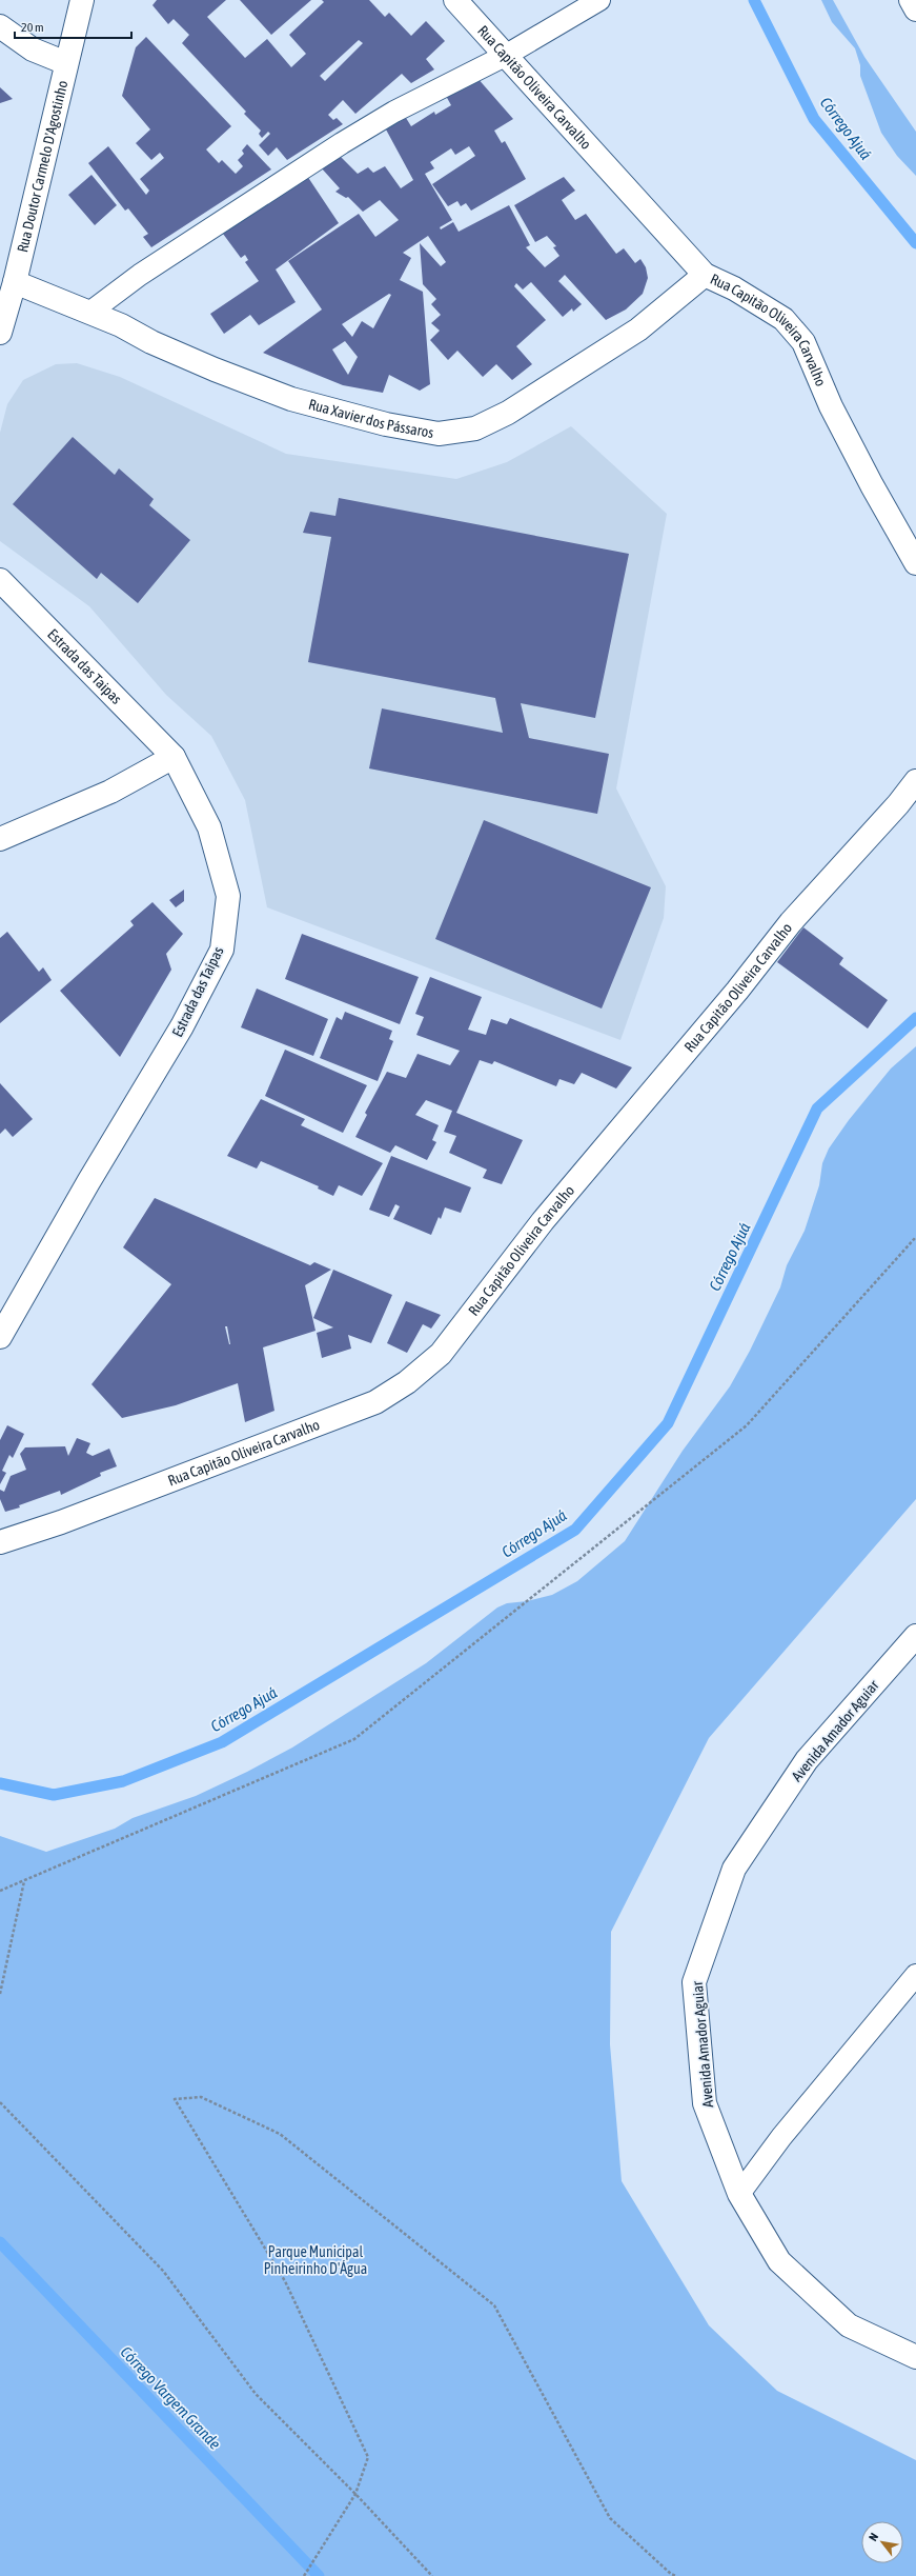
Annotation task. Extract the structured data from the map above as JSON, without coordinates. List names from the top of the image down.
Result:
{
  "streets": {
    "street": [
      "Rua Capitão Oliveira Carvalho",
      "Rua Doutor Carmelo D'Agostinho",
      "Rua Xavier dos Pássaros",
      "Estrada das Taipas",
      "Avenida Amador Aguiar"
    ]
  },
  "crossings": [
    ["Rua Capitão Oliveira Carvalho", "Rua Xavier dos Pássaros"],
    ["Rua Doutor Carmelo D'Agostinho", "Rua Xavier dos Pássaros"]
  ],
  "water": ["Córrego Ajuá", "Córrego Vargem Grande"],
  "parks": ["Parque Municipal Pinheirinho D'Água"],
  "scale_bar": "20 m",
  "north": "top left"
}
